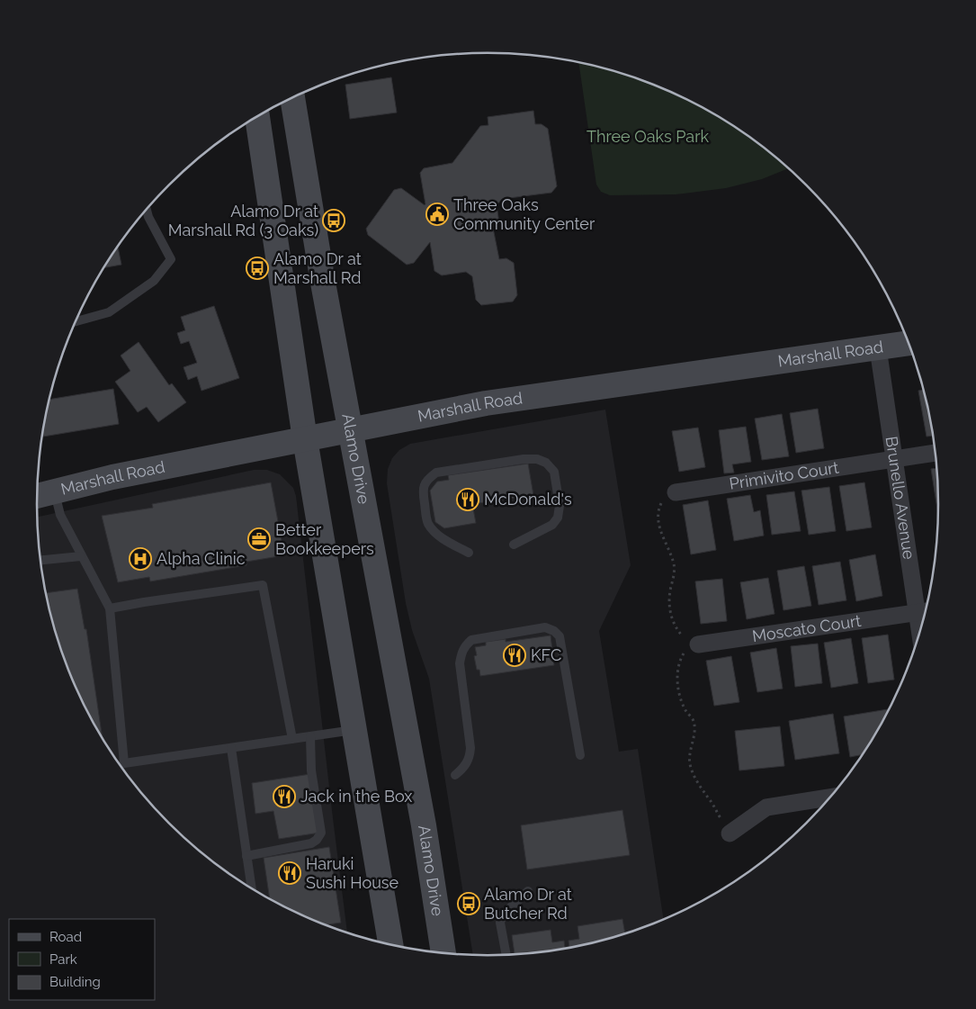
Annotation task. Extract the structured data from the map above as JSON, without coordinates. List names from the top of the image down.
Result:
{
  "streets": {
    "main road": ["Marshall Road", "Alamo Drive"],
    "street": ["Primivito Court", "Brunello Avenue", "Moscato Court"]
  },
  "crossings": [
    ["Marshall Road", "Alamo Drive"],
    ["Marshall Road", "Brunello Avenue"],
    ["Primivito Court", "Brunello Avenue"],
    ["Brunello Avenue", "Moscato Court"]
  ],
  "parks": ["Three Oaks Park"],
  "places": {
    "public building": ["Three Oaks Community Center"],
    "bus stop": ["Alamo Dr at Marshall Rd (3 Oaks)", "Alamo Dr at Marshall Rd", "Alamo Dr at Butcher Rd"],
    "restaurant": [
      "McDonald's",
      "KFC",
      "Jack in the Box",
      "Haruki Sushi House"
    ],
    "office": ["Better Bookkeepers"],
    "hospital": ["Alpha Clinic"]
  },
  "legend": ["Road", "Park", "Building"]
}
